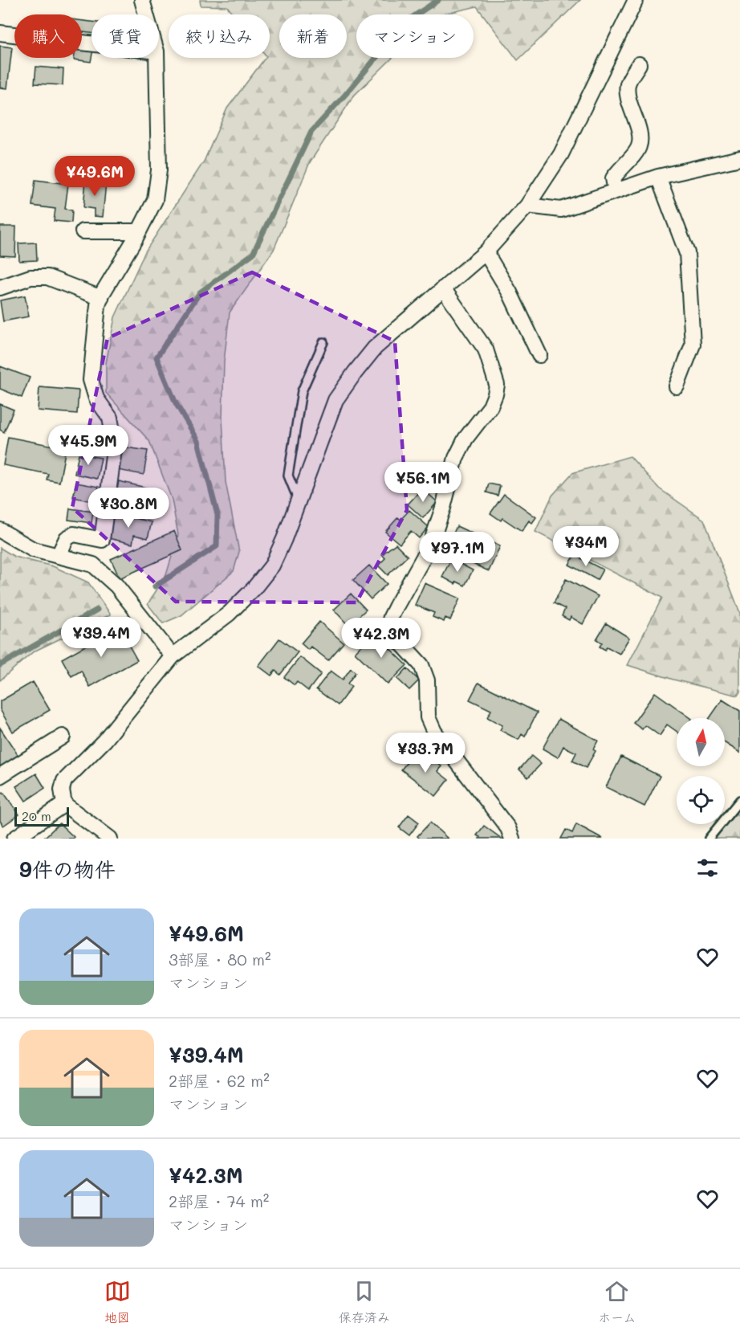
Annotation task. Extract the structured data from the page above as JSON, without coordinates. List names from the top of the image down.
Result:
{
  "scale_bar": "20 m",
  "north": "top",
  "page": {
    "chip": [
      "購入",
      "賃貸",
      "絞り込み",
      "新着",
      "マンション"
    ],
    "price": [
      "¥49.6M",
      "¥45.9M",
      "¥56.1M",
      "¥30.8M",
      "¥34M",
      "¥97.1M",
      "¥39.4M",
      "¥42.3M",
      "¥33.7M"
    ],
    "scale": "20 m",
    "heading": "9件の物件",
    "list": [
      {
        "name": "¥49.6M",
        "note": "3部屋 · 80 m² · マンション"
      },
      {
        "name": "¥39.4M",
        "note": "2部屋 · 62 m² · マンション"
      },
      {
        "name": "¥42.3M",
        "note": "2部屋 · 74 m² · マンション"
      }
    ],
    "tabs": ["地図", "保存済み", "ホーム"]
  }
}
